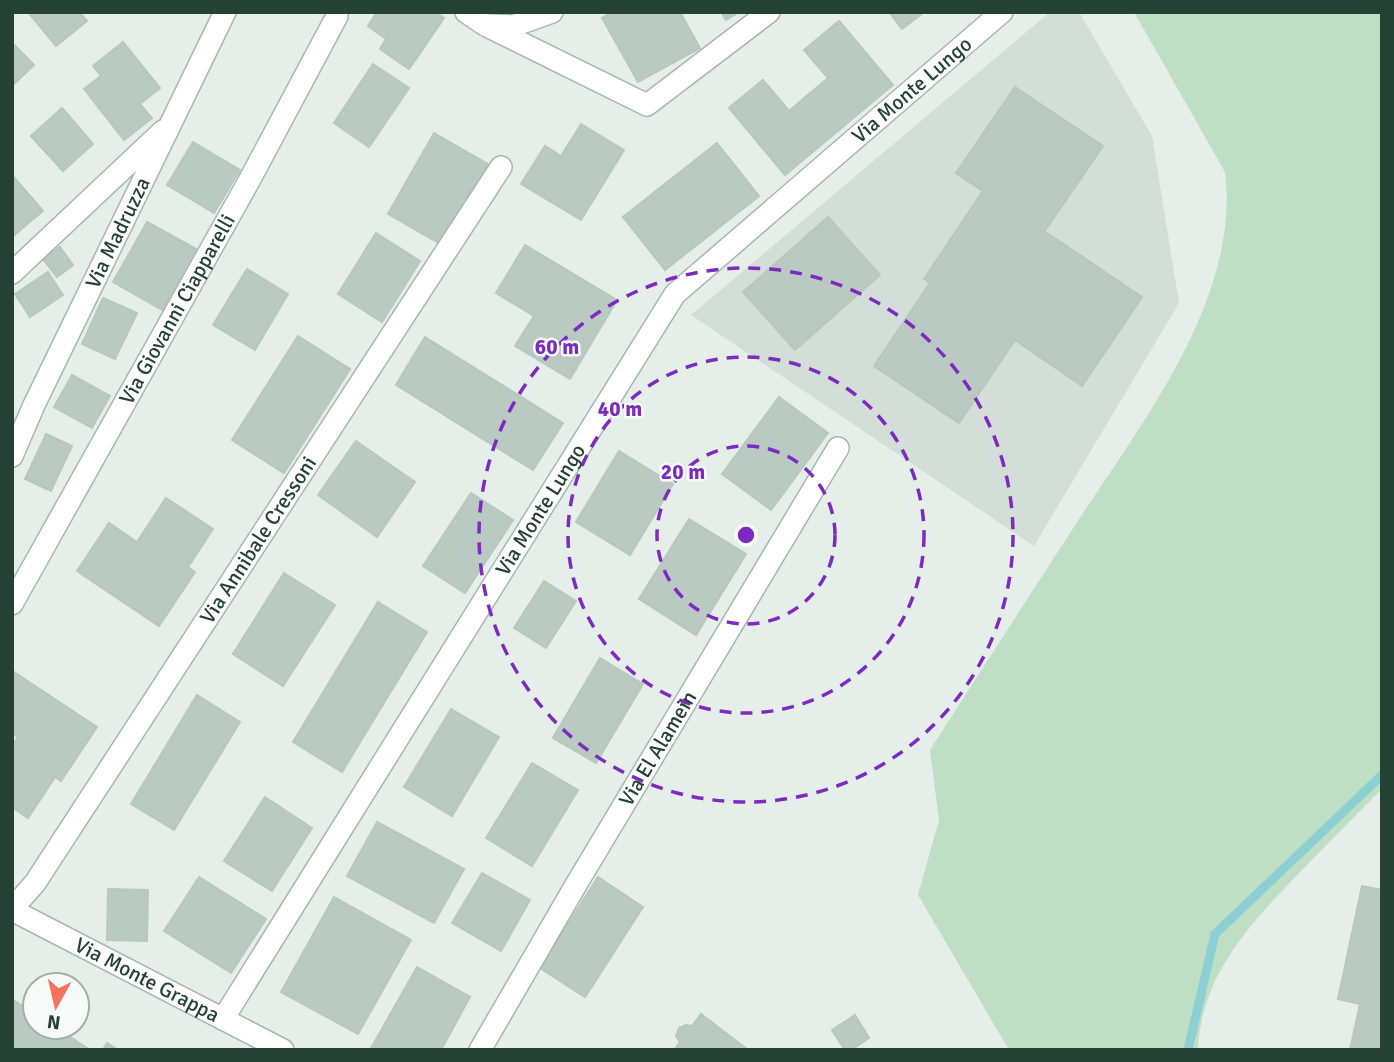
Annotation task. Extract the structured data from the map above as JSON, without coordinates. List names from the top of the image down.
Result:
{
  "streets": {
    "street": [
      "Via Monte Lungo",
      "Via Madruzza",
      "Via Giovanni Ciapparelli",
      "Via Annibale Cressoni",
      "Via El Alamein",
      "Via Monte Grappa"
    ]
  },
  "crossings": [
    ["Via Monte Lungo", "Via Monte Grappa"],
    ["Via Annibale Cressoni", "Via Monte Grappa"]
  ],
  "north": "bottom",
  "rings": ["60 m", "40 m", "20 m"]
}
